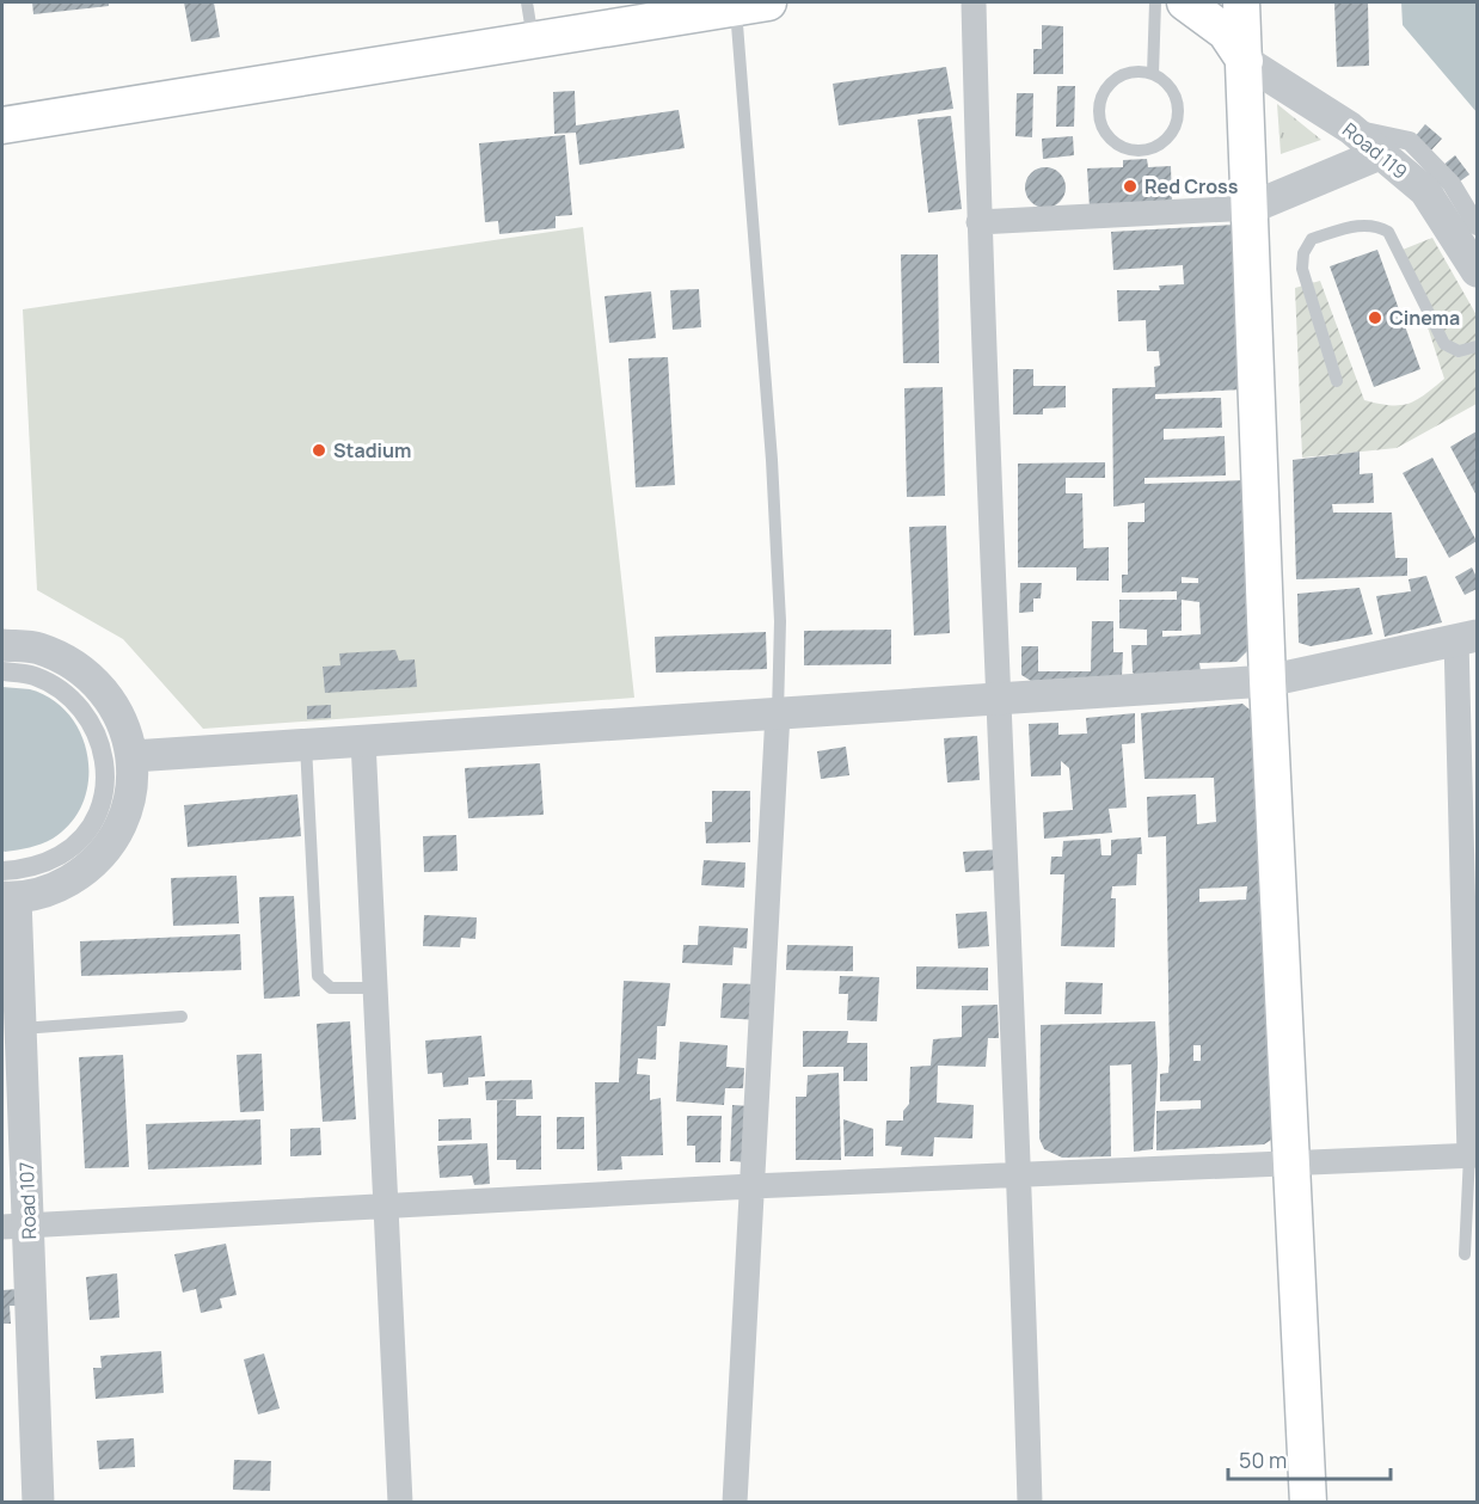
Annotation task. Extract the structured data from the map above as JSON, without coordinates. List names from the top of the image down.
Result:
{
  "streets": {
    "street": ["Road 119", "Road 107"]
  },
  "places": ["Red Cross", "Cinema", "Stadium"],
  "scale_bar": "50 m"
}
